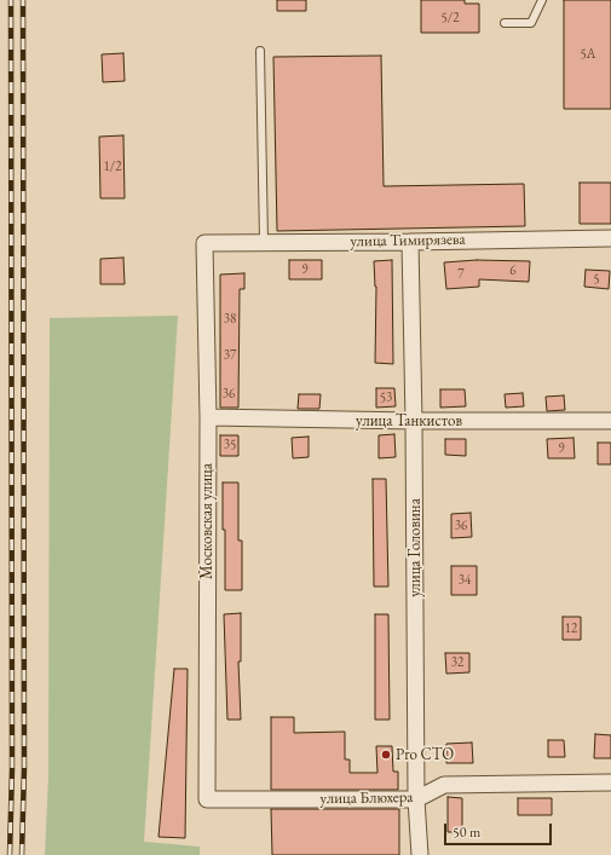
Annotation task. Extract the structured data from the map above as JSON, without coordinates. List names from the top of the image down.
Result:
{
  "streets": {
    "street": [
      "улица Тимирязева",
      "улица Танкистов",
      "Московская улица",
      "улица Головина",
      "улица Блюхера"
    ]
  },
  "crossings": [
    ["улица Тимирязева", "Московская улица"],
    ["улица Тимирязева", "улица Головина"],
    ["улица Танкистов", "Московская улица"],
    ["улица Танкистов", "улица Головина"],
    ["Московская улица", "улица Блюхера"],
    ["улица Головина", "улица Блюхера"]
  ],
  "places": ["Pro СТО"],
  "house_numbers": [
    "5/2",
    "5А",
    "1/2",
    "9",
    "6",
    "7",
    "5",
    "38",
    "37",
    "36",
    "53",
    "35",
    "9",
    "36",
    "34",
    "12",
    "32"
  ],
  "scale_bar": "50 m"
}
